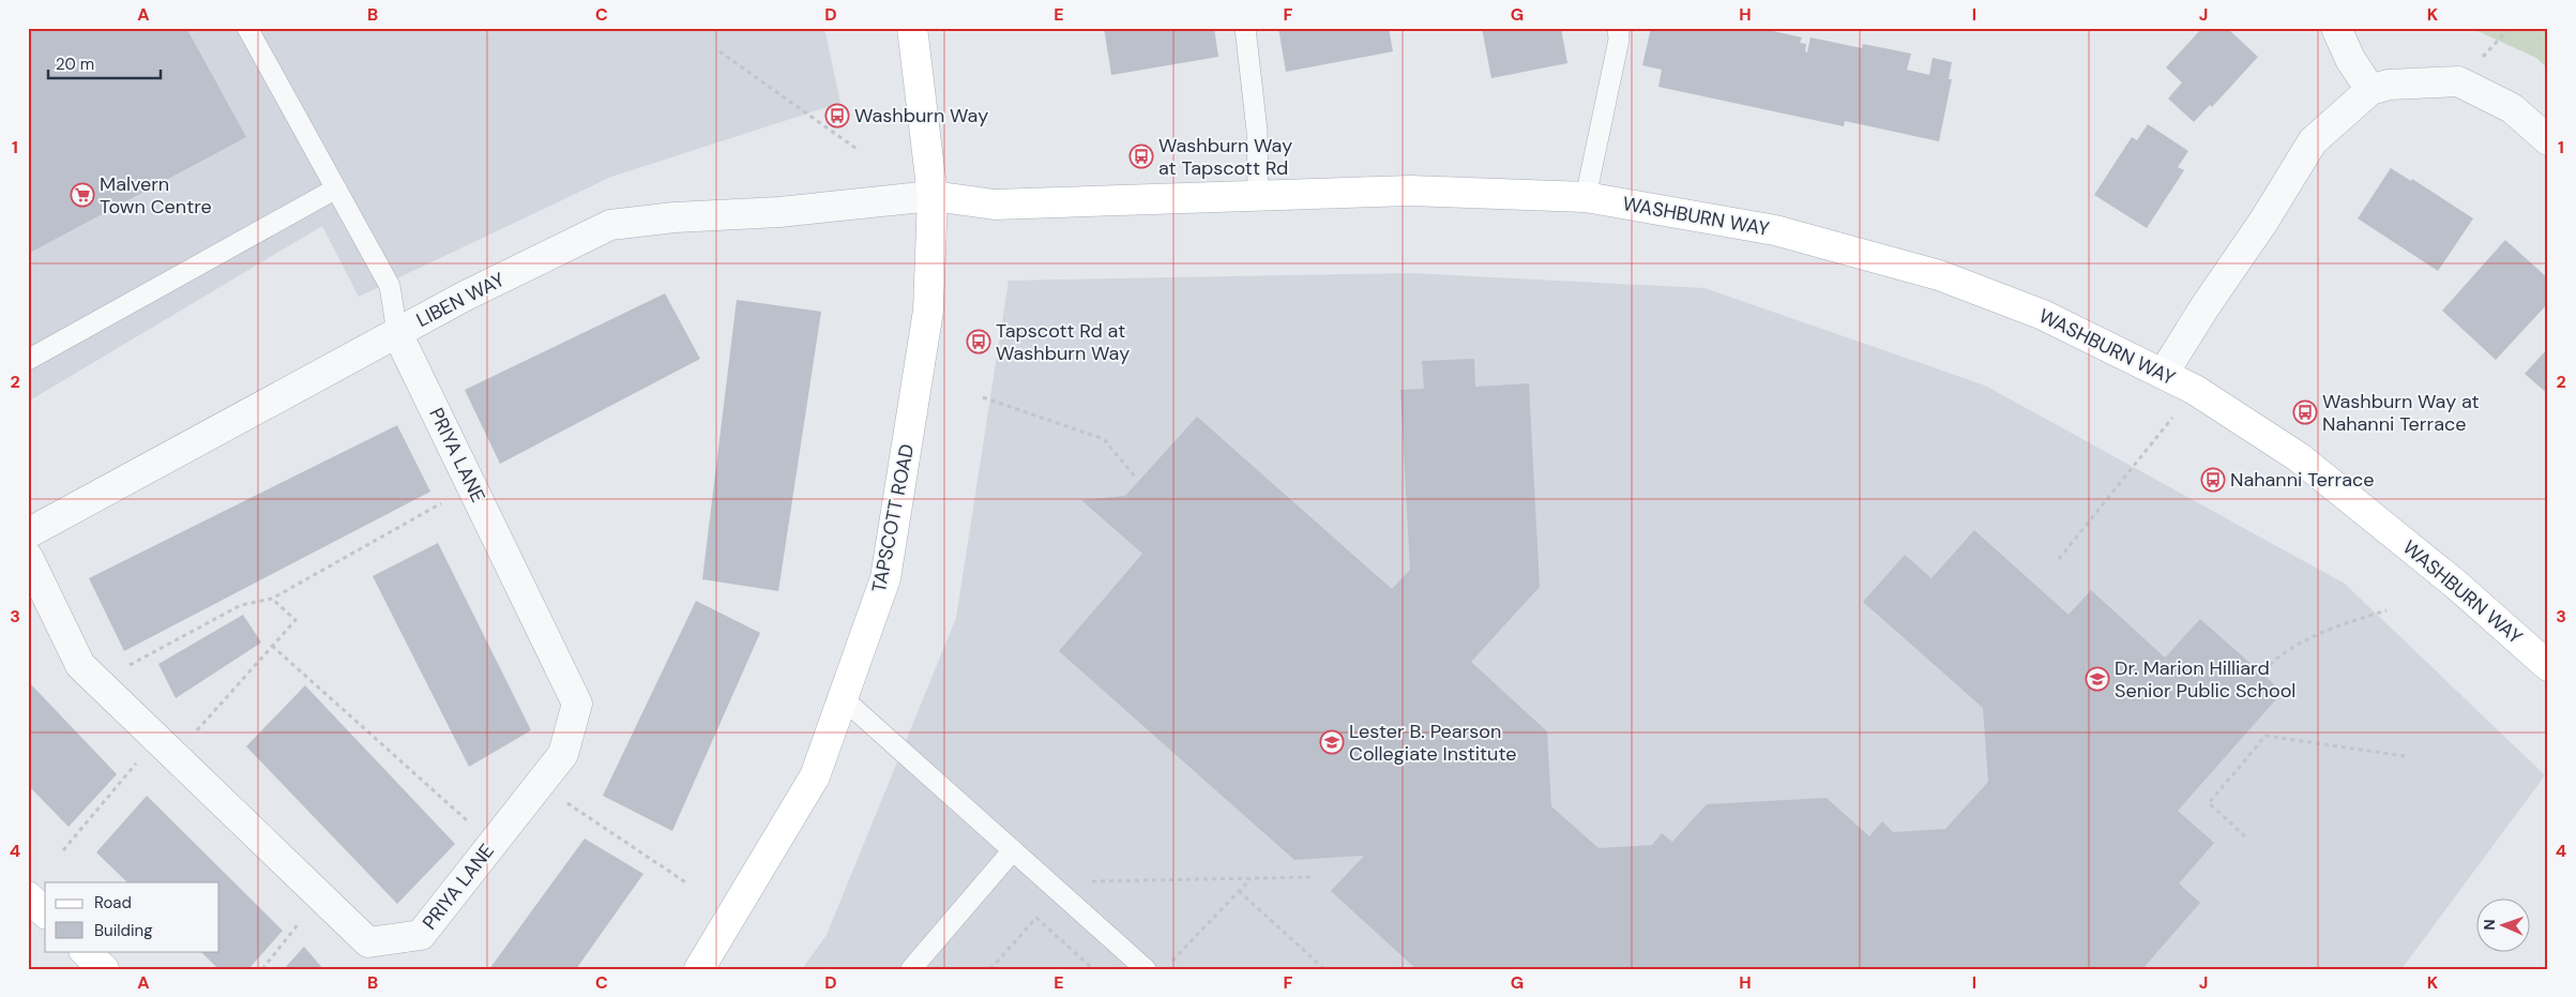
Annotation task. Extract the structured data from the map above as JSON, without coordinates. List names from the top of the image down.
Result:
{
  "streets": {
    "street": [
      "WASHBURN WAY",
      "LIBEN WAY",
      "PRIYA LANE",
      "TAPSCOTT ROAD"
    ]
  },
  "crossings": [
    ["WASHBURN WAY", "LIBEN WAY"],
    ["WASHBURN WAY", "TAPSCOTT ROAD"],
    ["LIBEN WAY", "PRIYA LANE"],
    ["LIBEN WAY", "TAPSCOTT ROAD"]
  ],
  "places": {
    "bus stop": [
      "Washburn Way",
      "Washburn Way at Tapscott Rd",
      "Tapscott Rd at Washburn Way",
      "Washburn Way at Nahanni Terrace",
      "Nahanni Terrace"
    ],
    "supermarket": ["Malvern Town Centre"],
    "school or university": ["Dr. Marion Hilliard Senior Public School", "Lester B. Pearson Collegiate Institute"]
  },
  "legend": ["Road", "Building"],
  "scale_bar": "20 m",
  "north": "left",
  "grid": {
    "columns": [
      "A",
      "B",
      "C",
      "D",
      "E",
      "F",
      "G",
      "H",
      "I",
      "J",
      "K"
    ],
    "rows": [
      "1",
      "2",
      "3",
      "4"
    ]
  }
}
